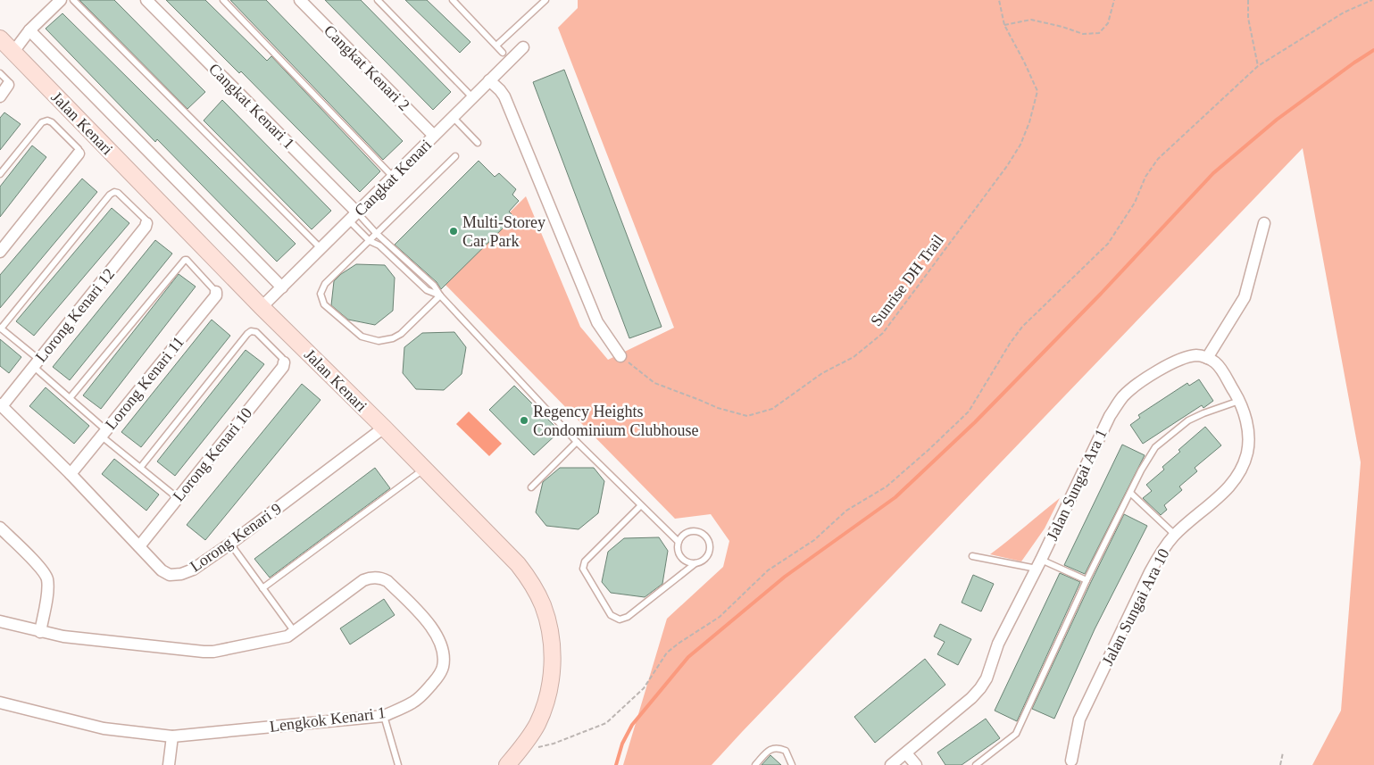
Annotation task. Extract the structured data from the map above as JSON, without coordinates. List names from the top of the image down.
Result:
{
  "streets": {
    "street": [
      "Cangkat Kenari 2",
      "Cangkat Kenari 1",
      "Jalan Kenari",
      "Cangkat Kenari",
      "Lorong Kenari 12",
      "Lorong Kenari 11",
      "Lorong Kenari 10",
      "Jalan Sungai Ara 1",
      "Lorong Kenari 9",
      "Jalan Sungai Ara 10",
      "Lengkok Kenari 1"
    ],
    "path": ["Sunrise DH Trail"]
  },
  "crossings": [
    ["Cangkat Kenari 2", "Cangkat Kenari"],
    ["Cangkat Kenari 1", "Cangkat Kenari"],
    ["Jalan Kenari", "Cangkat Kenari"],
    ["Jalan Kenari", "Lorong Kenari 9"],
    ["Lorong Kenari 12", "Lorong Kenari 9"],
    ["Lorong Kenari 11", "Lorong Kenari 9"],
    ["Lorong Kenari 10", "Lorong Kenari 9"],
    ["Jalan Sungai Ara 1", "Jalan Sungai Ara 10"]
  ],
  "places": ["Multi-Storey Car Park", "Regency Heights Condominium Clubhouse"]
}
